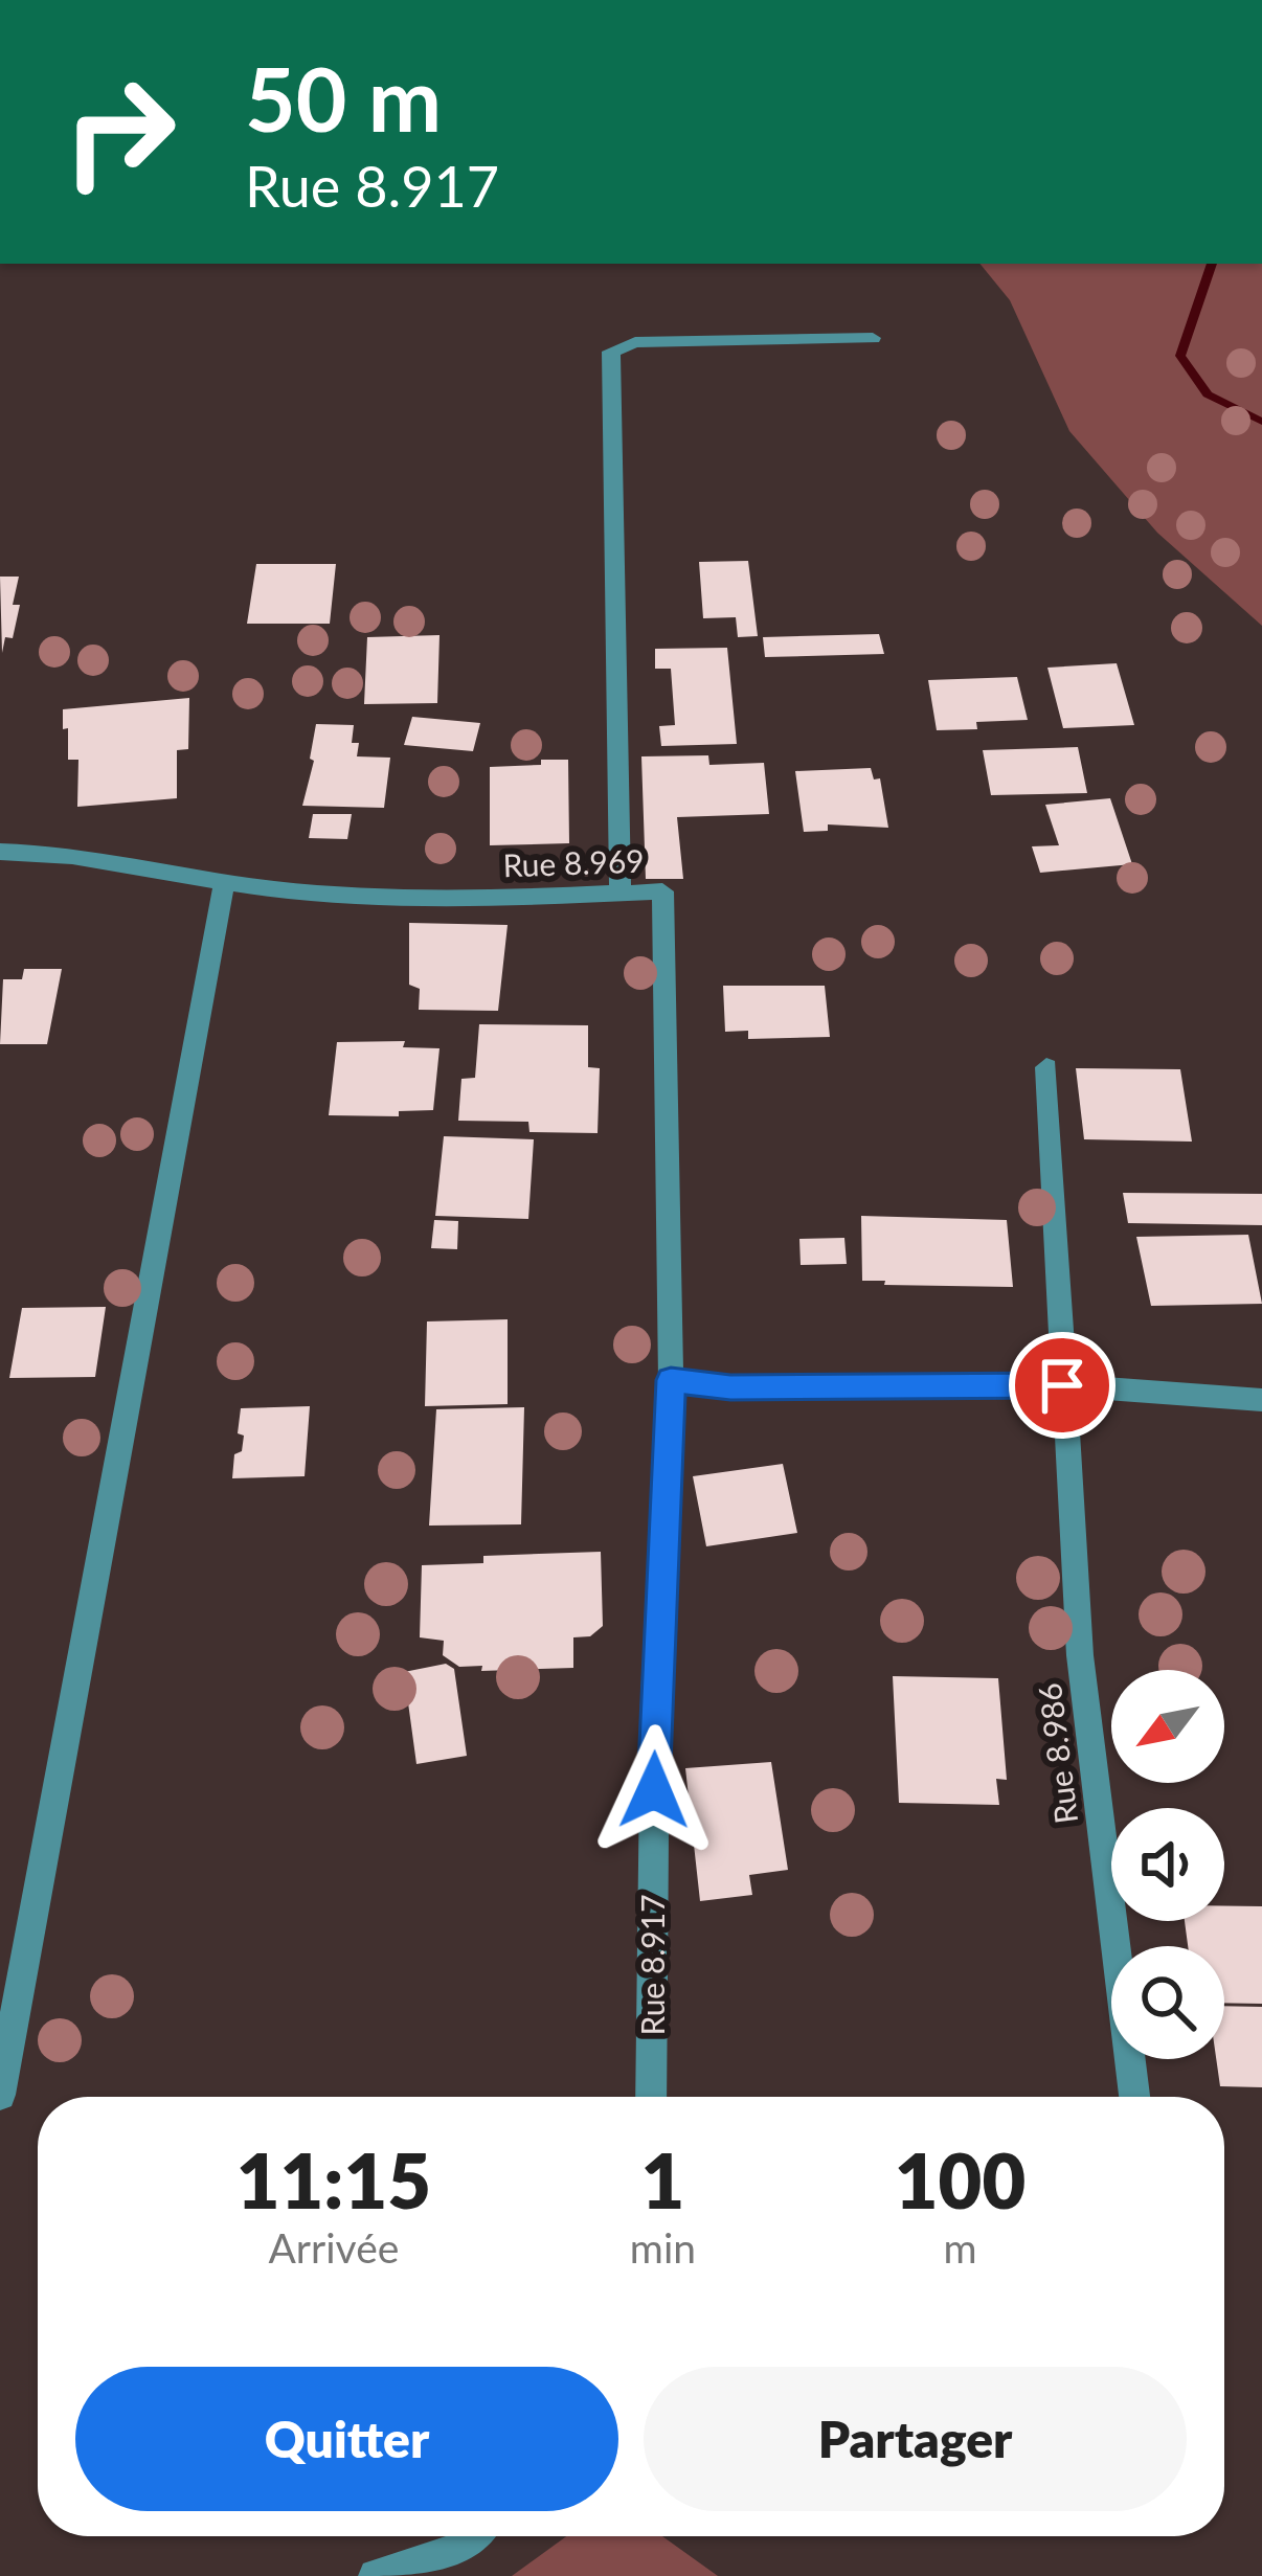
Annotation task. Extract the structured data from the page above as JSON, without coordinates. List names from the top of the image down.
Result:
{
  "streets": {
    "street": ["Rue 8.969", "Rue 8.986", "Rue 8.917"]
  },
  "crossings": [
    ["Rue 8.969", "Rue 8.917"]
  ],
  "north": "bottom left",
  "page": {
    "turn": ["50 m", "Rue 8.917"],
    "eta": [
      "11:15",
      "Arrivée",
      "1",
      "min",
      "100",
      "m"
    ],
    "buttons": ["Quitter", "Partager"]
  }
}
